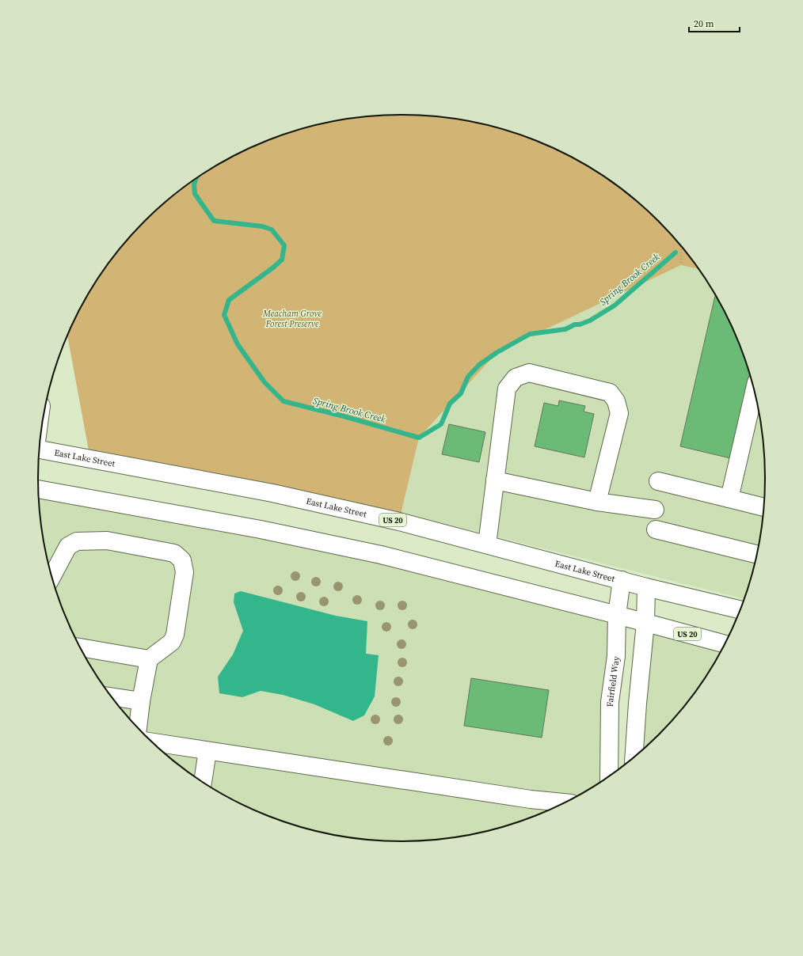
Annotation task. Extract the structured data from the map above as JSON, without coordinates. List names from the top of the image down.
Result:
{
  "streets": {
    "main road": ["East Lake Street", "US 20", "Fairfield Way"]
  },
  "crossings": [
    ["East Lake Street", "Fairfield Way"],
    ["US 20", "Fairfield Way"]
  ],
  "water": ["Spring Brook Creek"],
  "parks": ["Meacham Grove Forest Preserve"],
  "scale_bar": "20 m"
}
